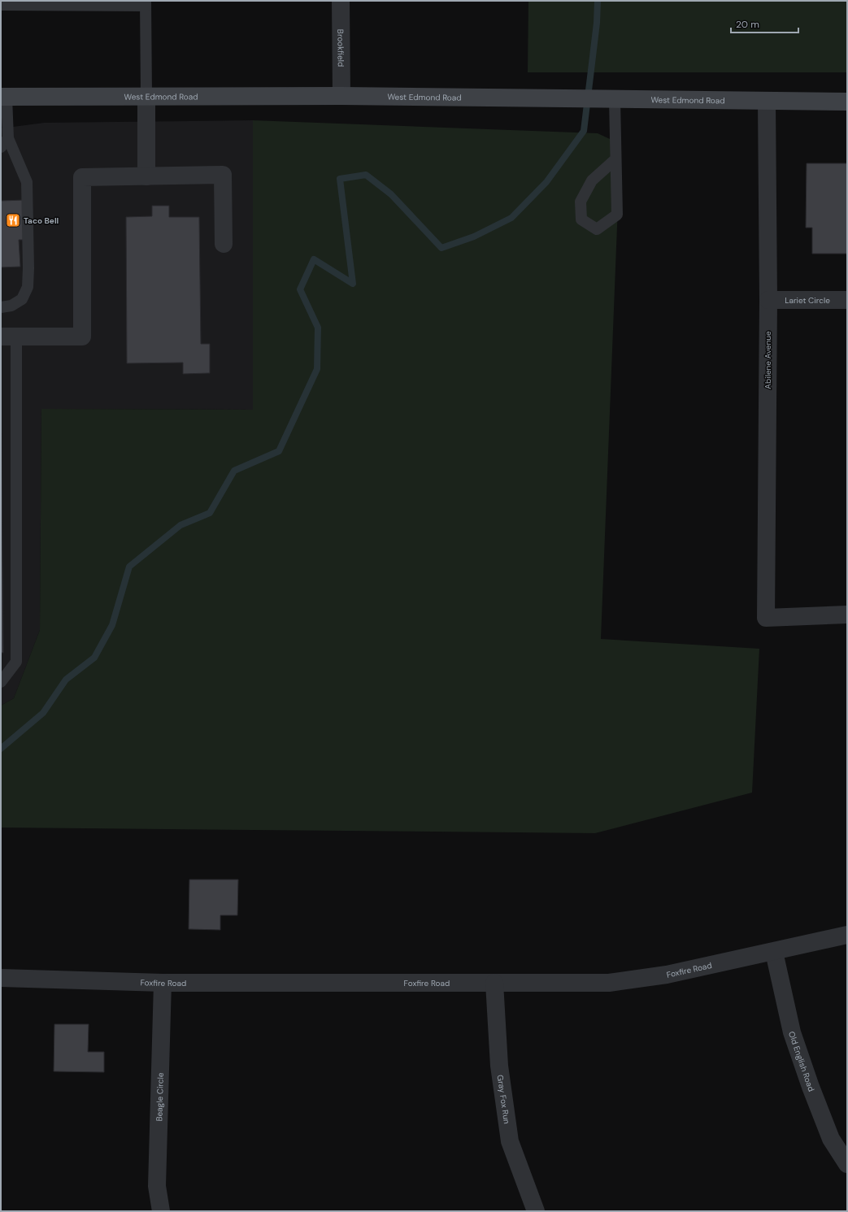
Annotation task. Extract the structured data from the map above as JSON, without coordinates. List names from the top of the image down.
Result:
{
  "streets": {
    "main road": ["West Edmond Road"],
    "street": [
      "Brookfield",
      "Lariet Circle",
      "Abilene Avenue",
      "Foxfire Road",
      "Old English Road",
      "Beagle Circle",
      "Gray Fox Run"
    ]
  },
  "crossings": [
    ["Brookfield", "West Edmond Road"],
    ["West Edmond Road", "Abilene Avenue"],
    ["Lariet Circle", "Abilene Avenue"],
    ["Foxfire Road", "Old English Road"],
    ["Foxfire Road", "Beagle Circle"],
    ["Foxfire Road", "Gray Fox Run"]
  ],
  "places": {
    "restaurant": ["Taco Bell"]
  },
  "scale_bar": "20 m"
}
